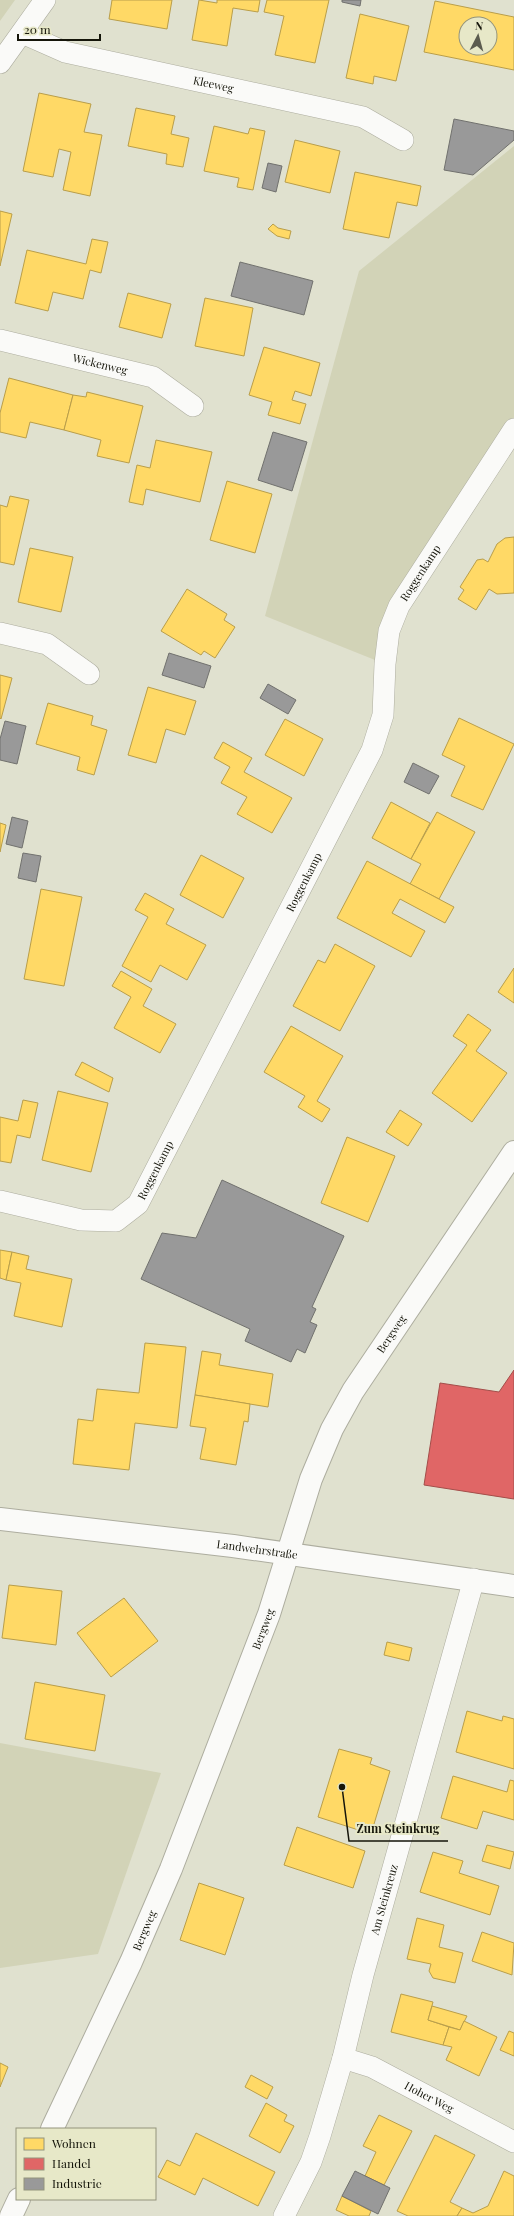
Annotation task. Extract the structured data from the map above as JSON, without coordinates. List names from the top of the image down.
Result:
{
  "streets": {
    "main road": ["Bergweg", "Landwehrstraße"],
    "street": [
      "Kleeweg",
      "Wickenweg",
      "Roggenkamp",
      "Am Steinkreuz",
      "Hoher Weg"
    ]
  },
  "crossings": [
    ["Bergweg", "Landwehrstraße"],
    ["Landwehrstraße", "Am Steinkreuz"],
    ["Am Steinkreuz", "Hoher Weg"]
  ],
  "places": ["Zum Steinkrug"],
  "legend": ["Wohnen", "Handel", "Industrie"],
  "scale_bar": "20 m",
  "north": "top"
}
